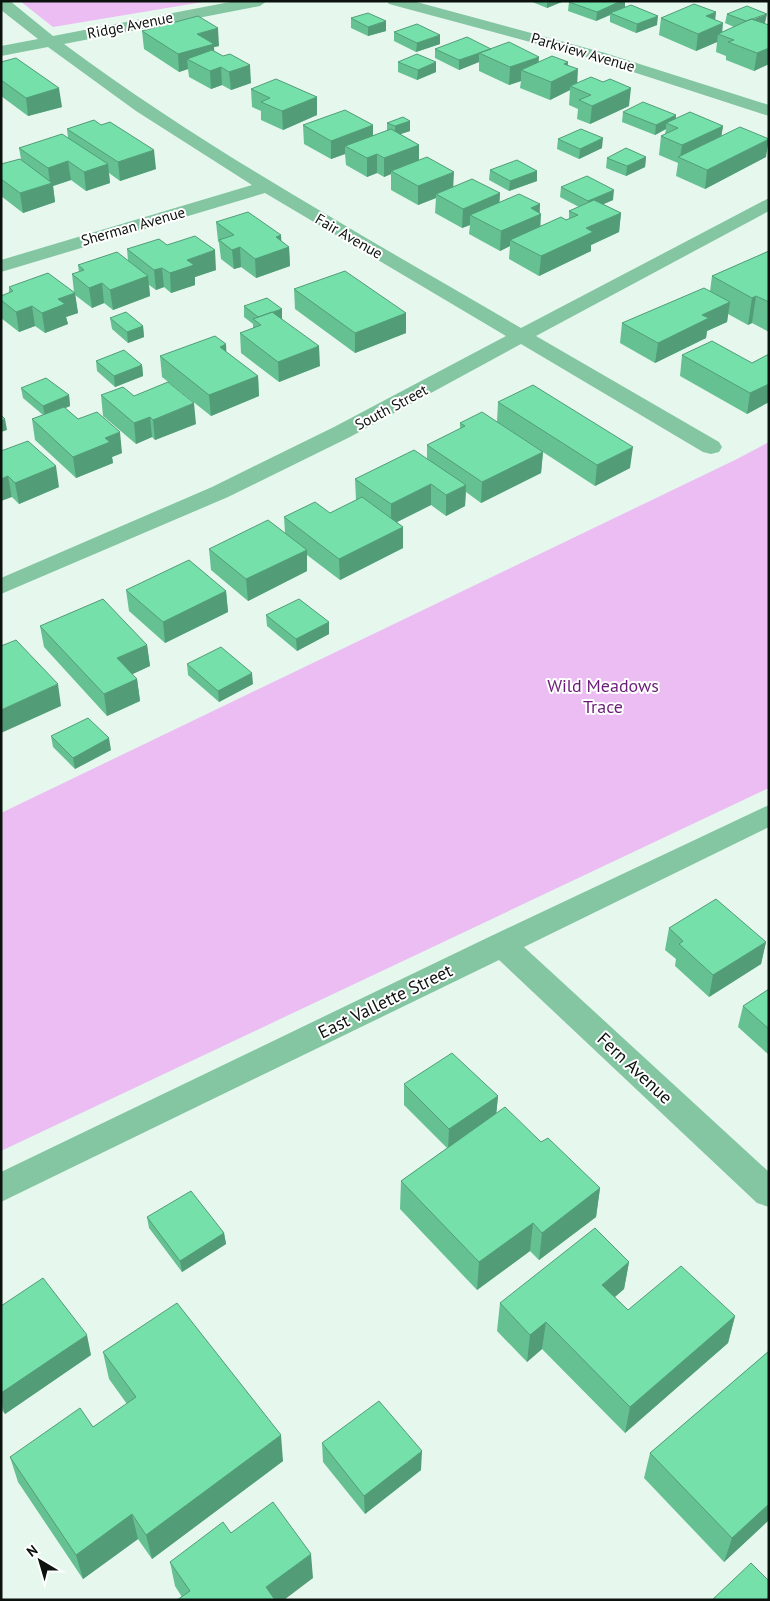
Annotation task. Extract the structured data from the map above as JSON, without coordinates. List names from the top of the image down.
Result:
{
  "streets": {
    "street": [
      "Ridge Avenue",
      "Parkview Avenue",
      "Sherman Avenue",
      "Fair Avenue",
      "South Street",
      "East Vallette Street",
      "Fern Avenue"
    ]
  },
  "crossings": [
    ["Ridge Avenue", "Fair Avenue"],
    ["Sherman Avenue", "Fair Avenue"],
    ["Fair Avenue", "South Street"],
    ["East Vallette Street", "Fern Avenue"]
  ],
  "parks": ["Wild Meadows Trace"],
  "north": "top left"
}
